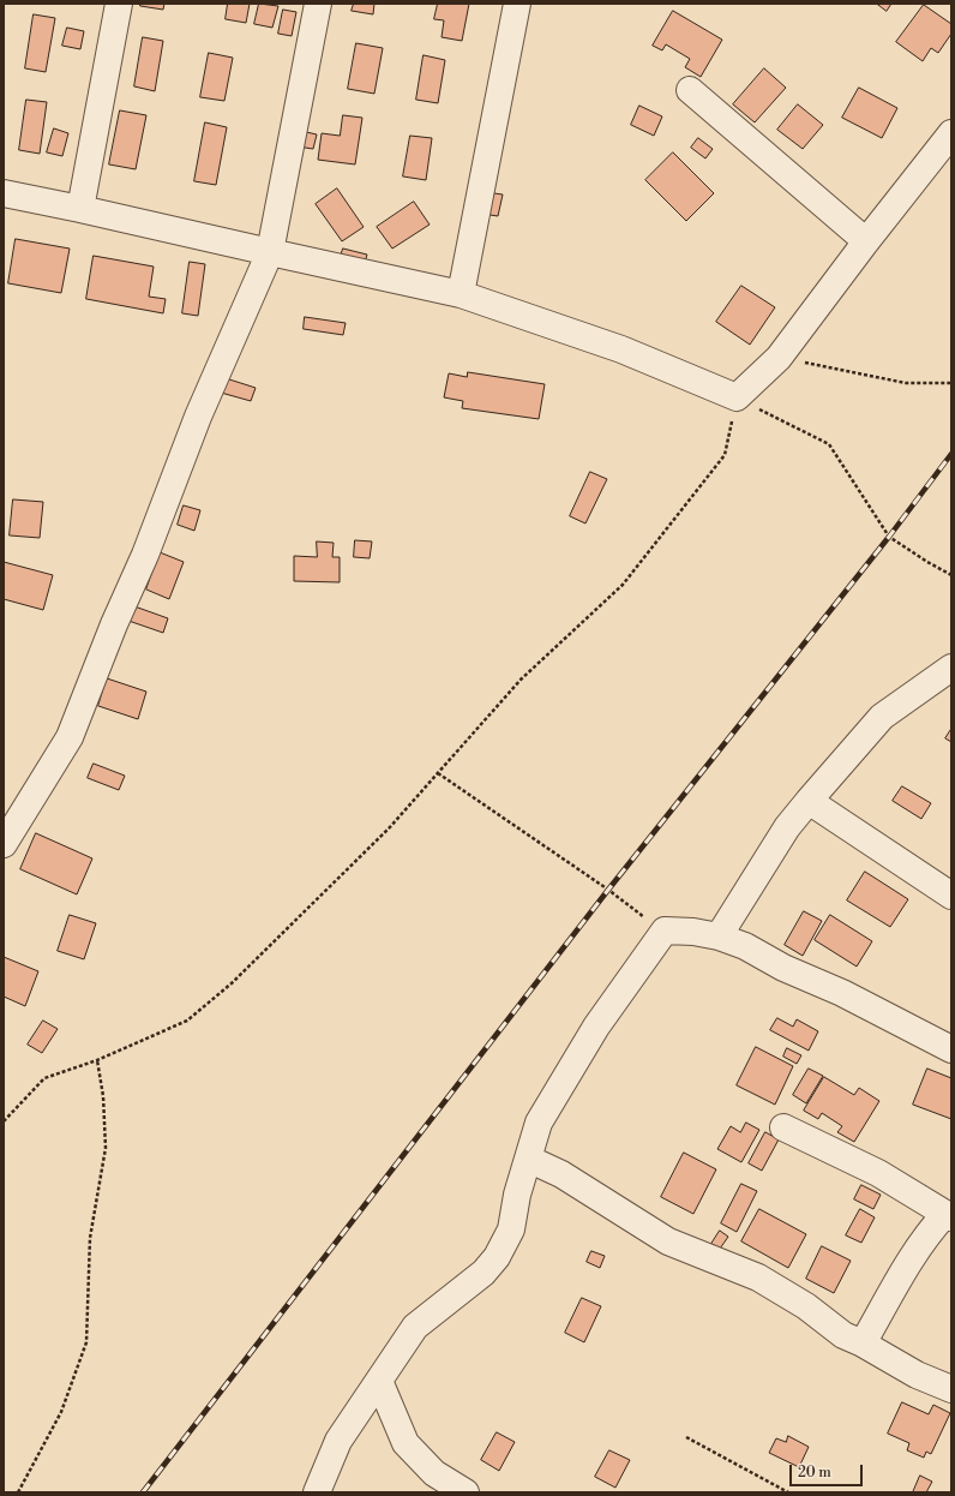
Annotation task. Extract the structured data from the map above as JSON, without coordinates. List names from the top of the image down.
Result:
{
  "scale_bar": "20 m"
}
